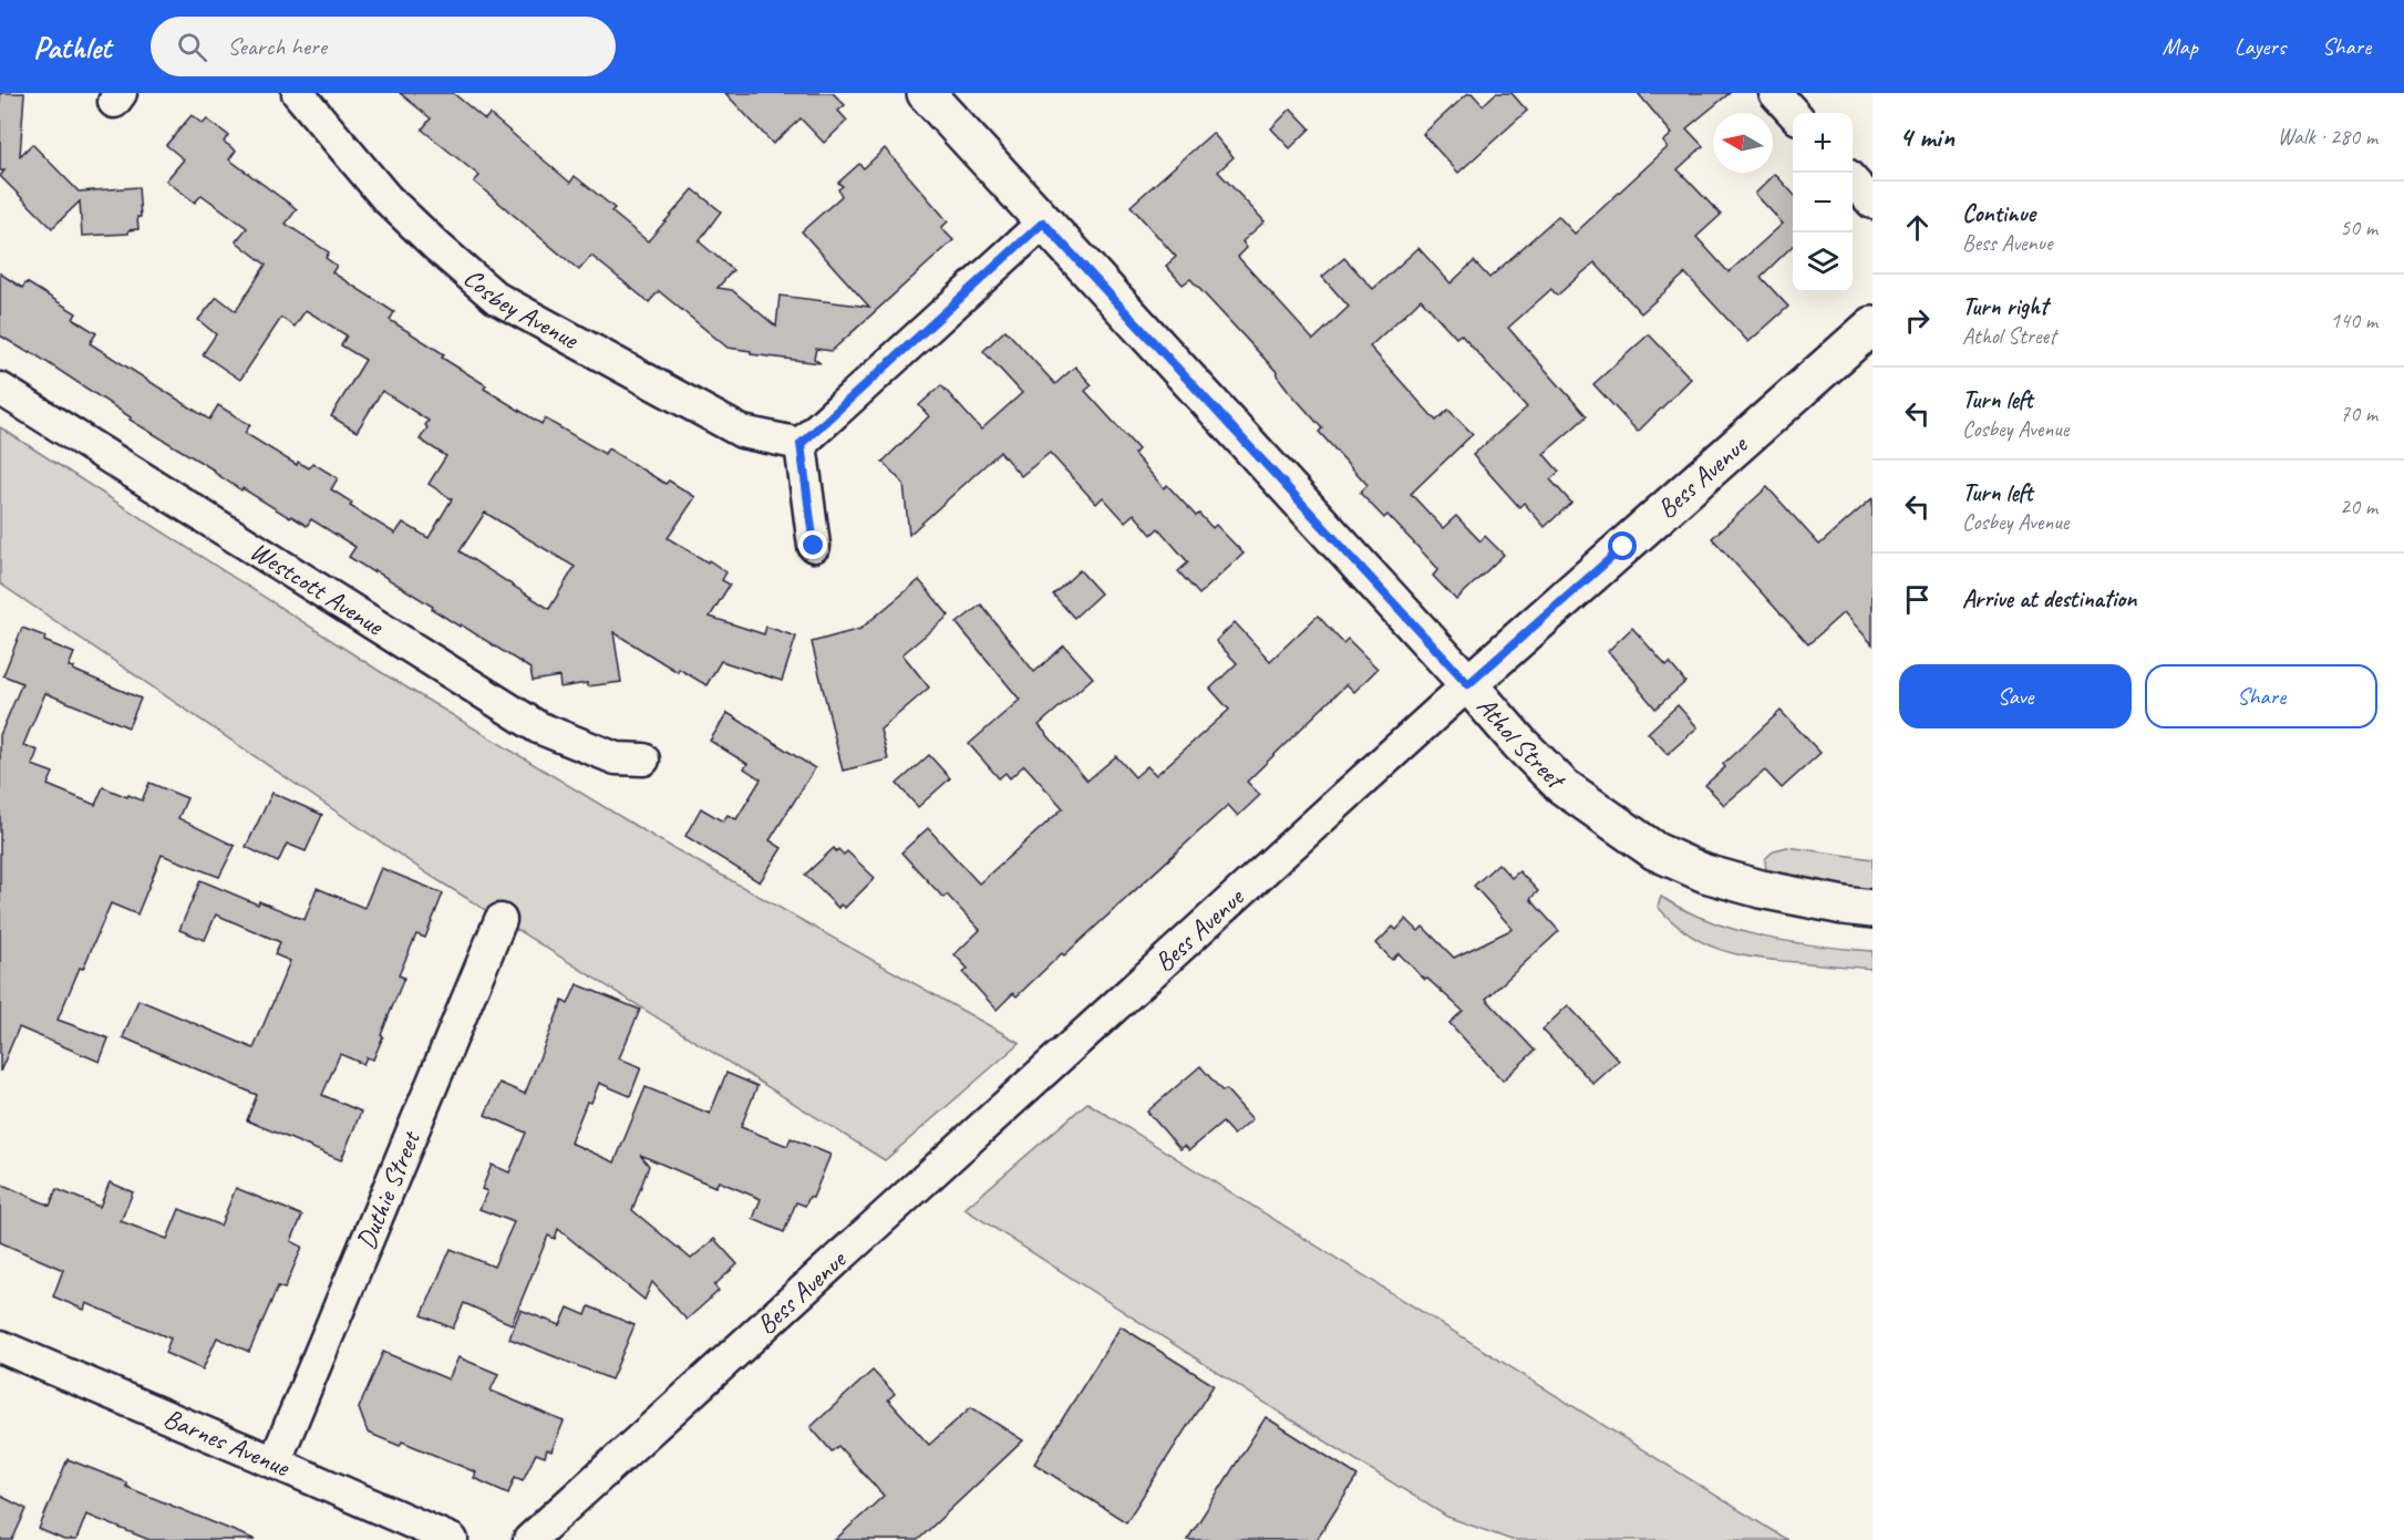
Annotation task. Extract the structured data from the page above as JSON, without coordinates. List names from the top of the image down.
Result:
{
  "streets": {
    "street": [
      "Cosbey Avenue",
      "Bess Avenue",
      "Westcott Avenue",
      "Athol Street",
      "Duthie Street",
      "Barnes Avenue"
    ]
  },
  "crossings": [
    ["Bess Avenue", "Athol Street"],
    ["Duthie Street", "Barnes Avenue"]
  ],
  "north": "left",
  "page": {
    "header": "Pathlet",
    "search": "Search here",
    "nav": ["Map", "Layers", "Share"],
    "heading": ["4 min", "Walk · 280 m"],
    "map_buttons": ["+", "−"],
    "list": [
      ["Continue", "Bess Avenue", "50 m"],
      ["Turn right", "Athol Street", "140 m"],
      ["Turn left", "Cosbey Avenue", "70 m"],
      ["Turn left", "Cosbey Avenue", "20 m"],
      "Arrive at destination"
    ],
    "buttons": ["Save", "Share"]
  }
}
